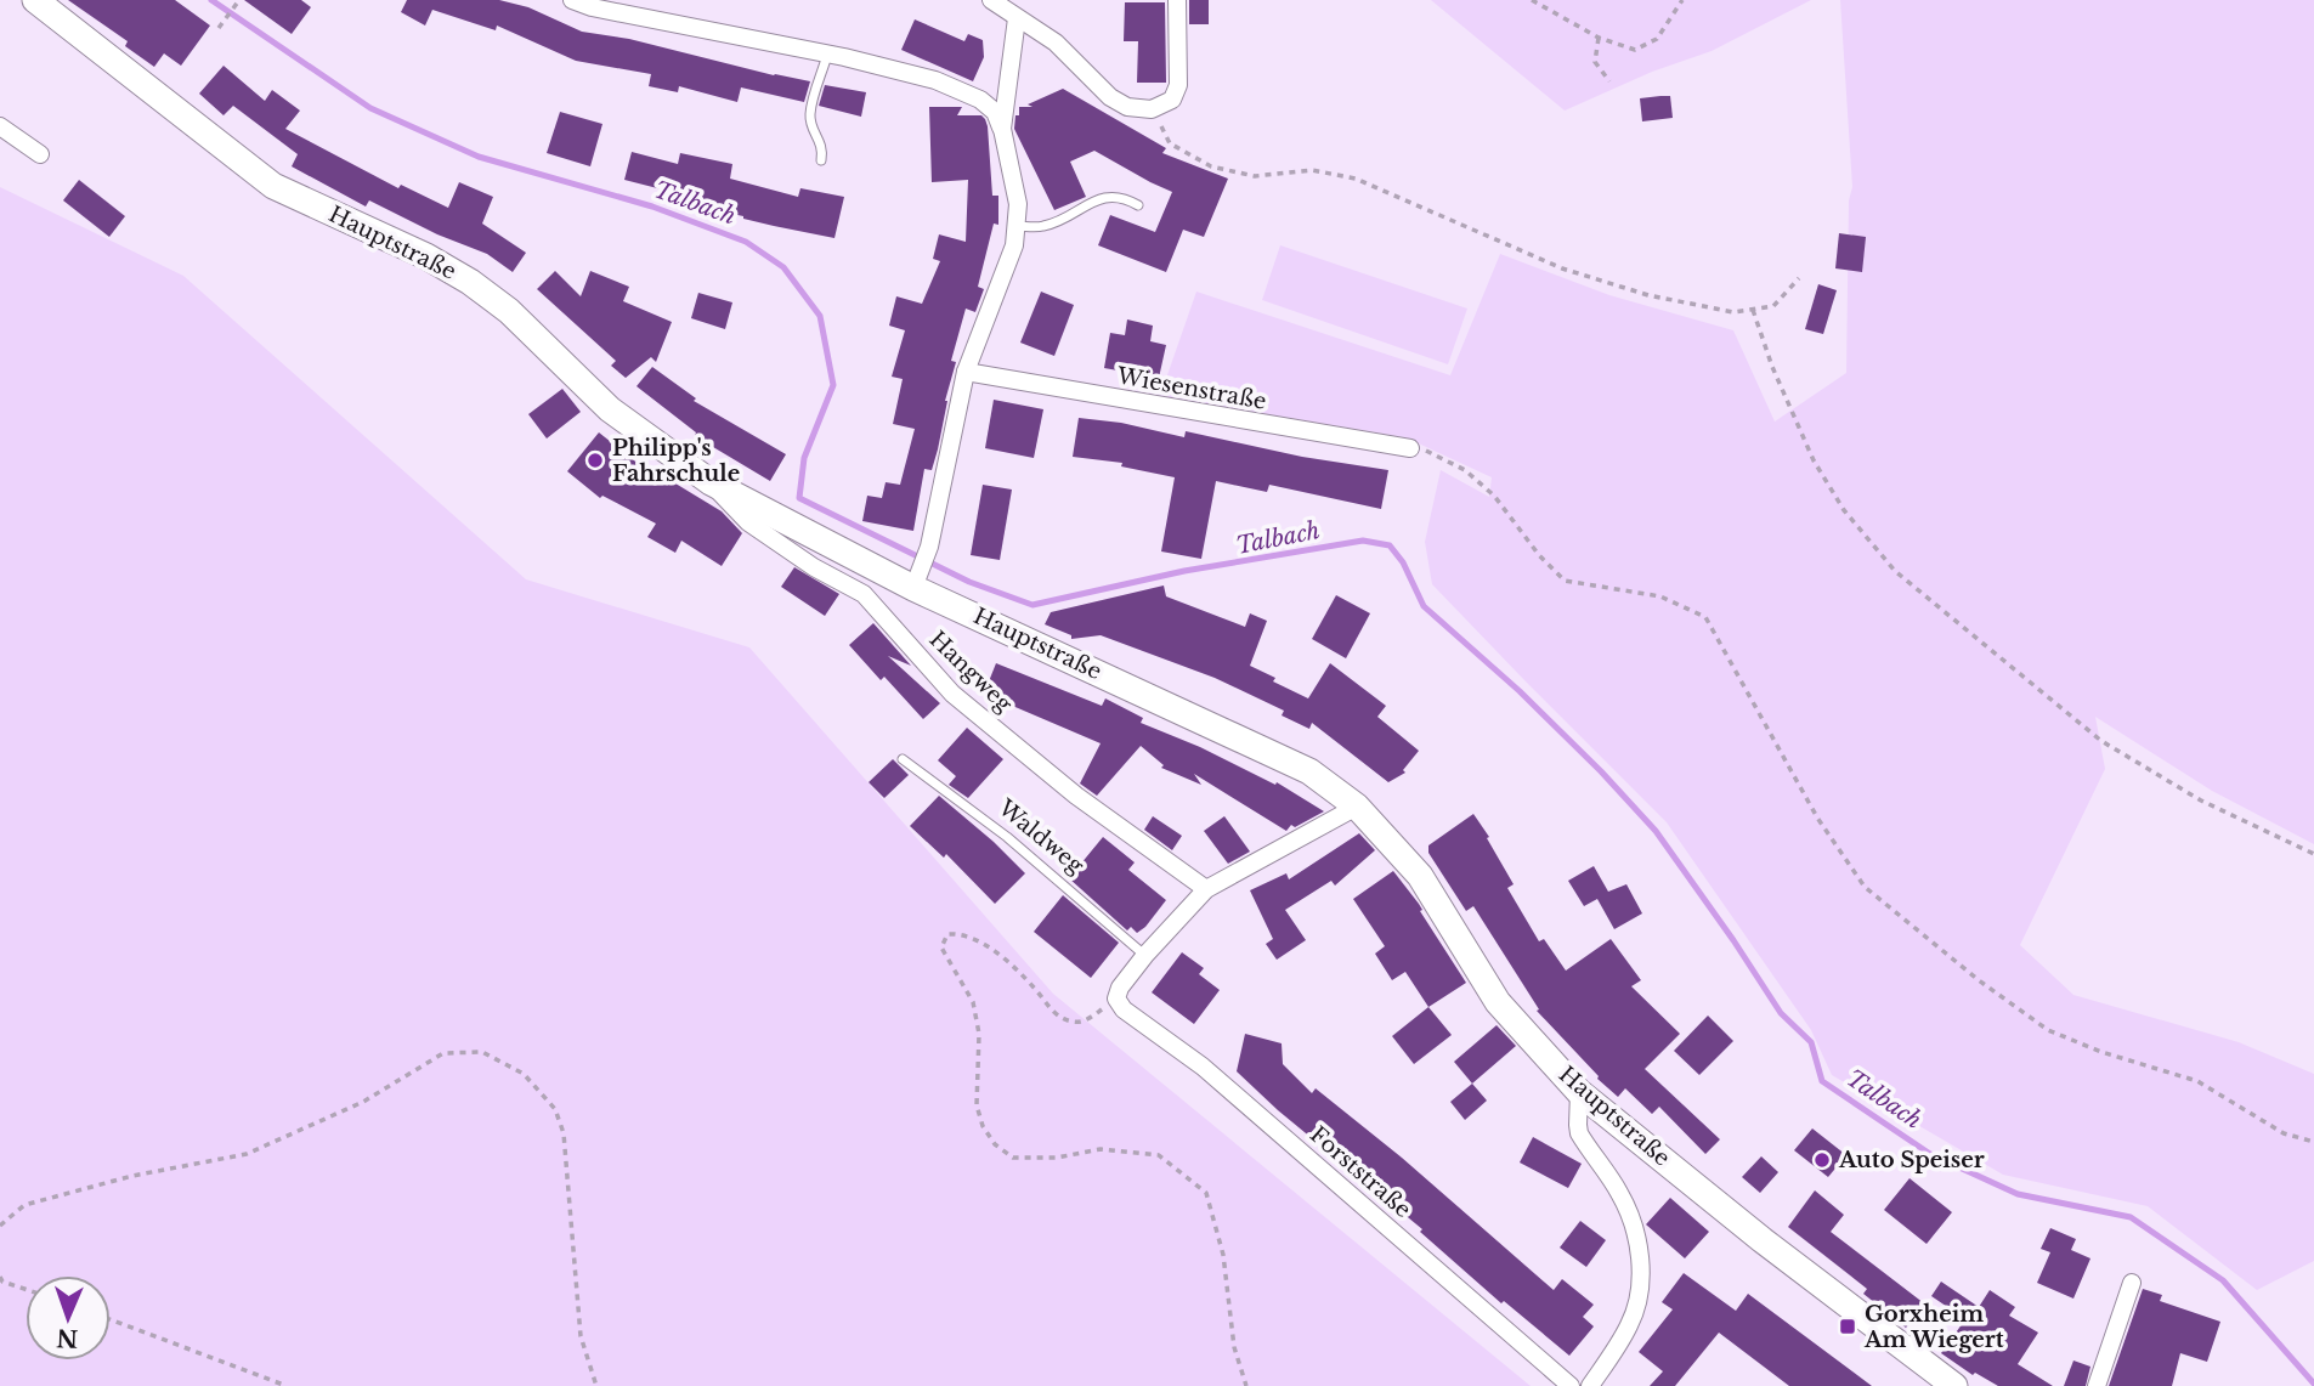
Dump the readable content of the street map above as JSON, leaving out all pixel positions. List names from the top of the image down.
{
  "streets": {
    "main road": ["Hauptstraße"],
    "street": ["Wiesenstraße", "Hangweg", "Forststraße"],
    "lane": ["Waldweg"]
  },
  "crossings": [
    ["Hauptstraße", "Hangweg"]
  ],
  "water": ["Talbach"],
  "places": {
    "other": ["Philipp's Fahrschule", "Auto Speiser"],
    "transit": ["Gorxheim Am Wiegert"]
  },
  "north": "bottom"
}
